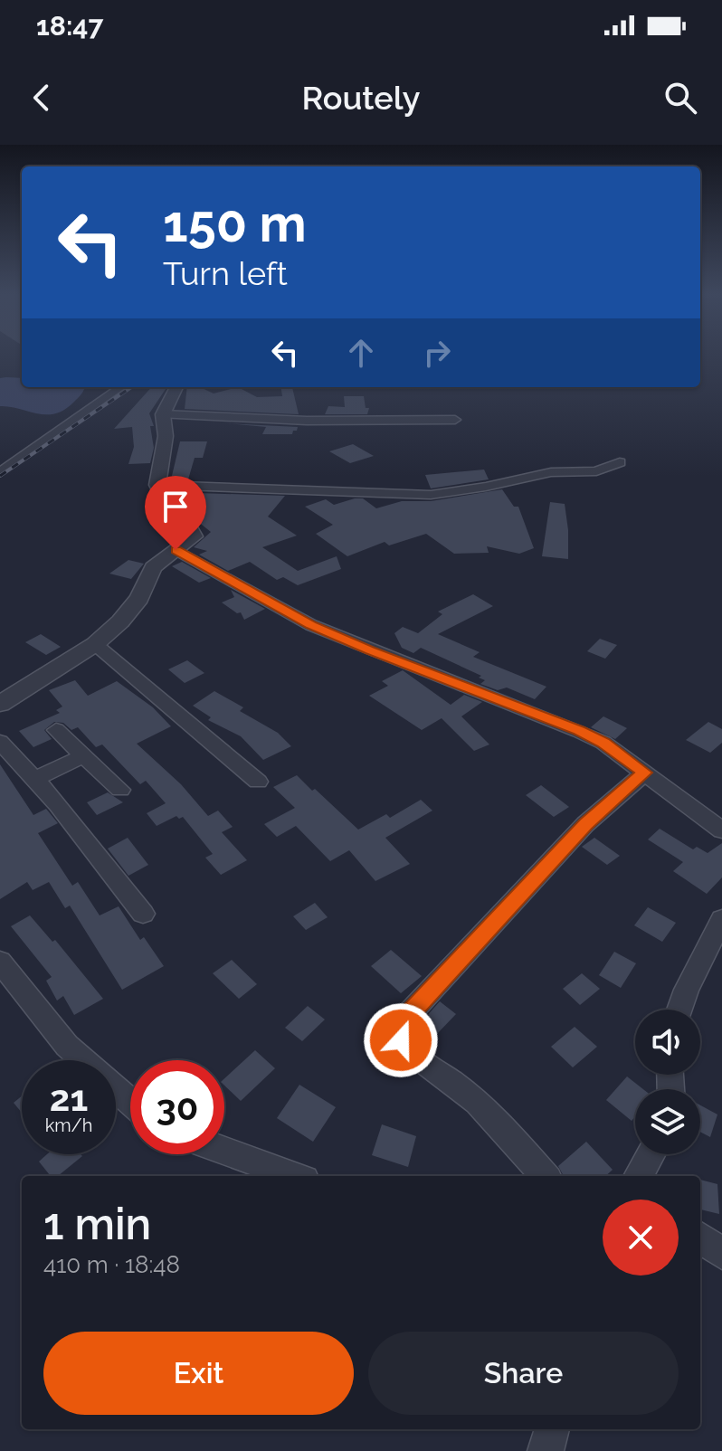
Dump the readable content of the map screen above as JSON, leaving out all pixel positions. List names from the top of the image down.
{
  "page": {
    "status": "18:47",
    "header": "Routely",
    "turn": ["150 m", "Turn left"],
    "speed": "21 km/h",
    "limit": "30",
    "heading": ["1 min", "410 m · 18:48"],
    "buttons": ["Exit", "Share"]
  }
}
